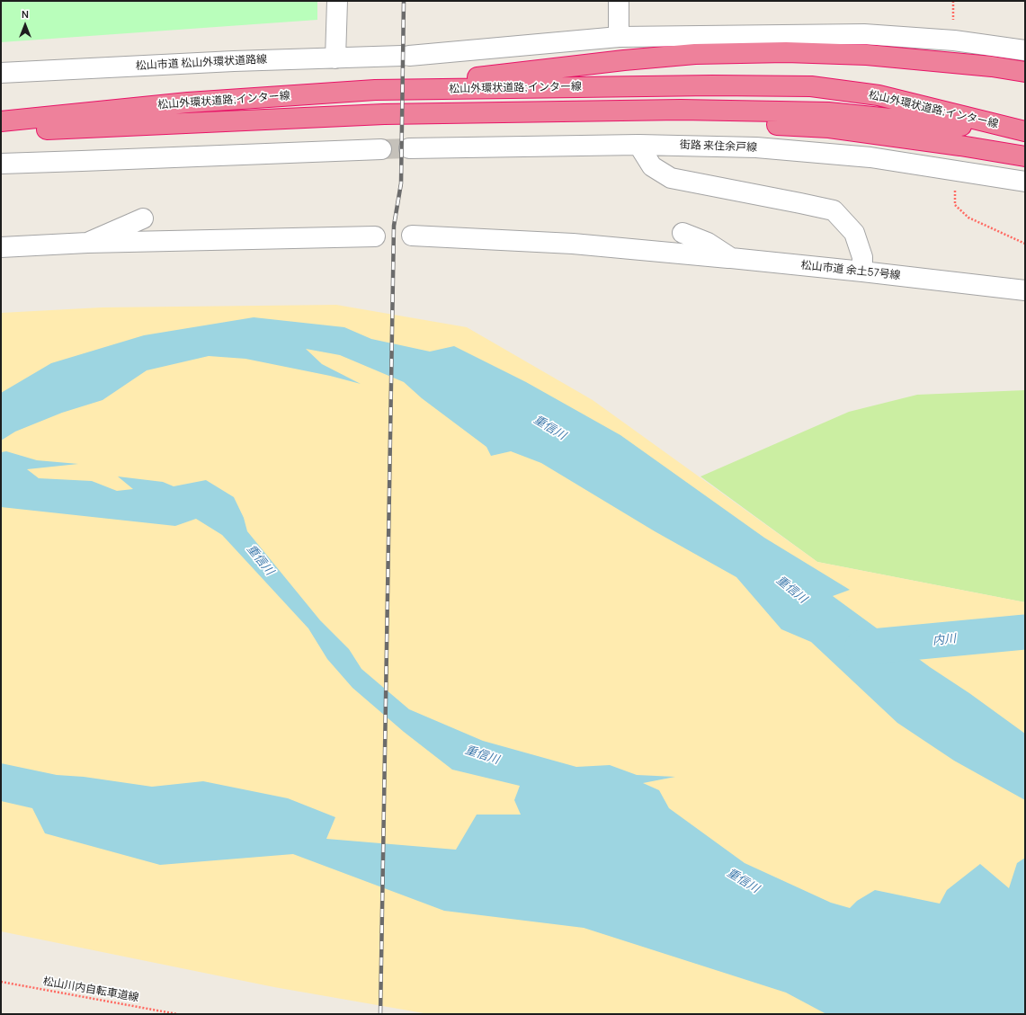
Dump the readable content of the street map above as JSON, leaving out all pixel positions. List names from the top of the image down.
{
  "streets": {
    "highway": ["松山外環状道路;インター線"],
    "street": ["松山市道 松山外環状道路線", "街路 来住余戸線", "松山市道 余土57号線"],
    "path": ["松山川内自転車道線"]
  },
  "water": ["重信川", "内川"],
  "north": "top"
}
